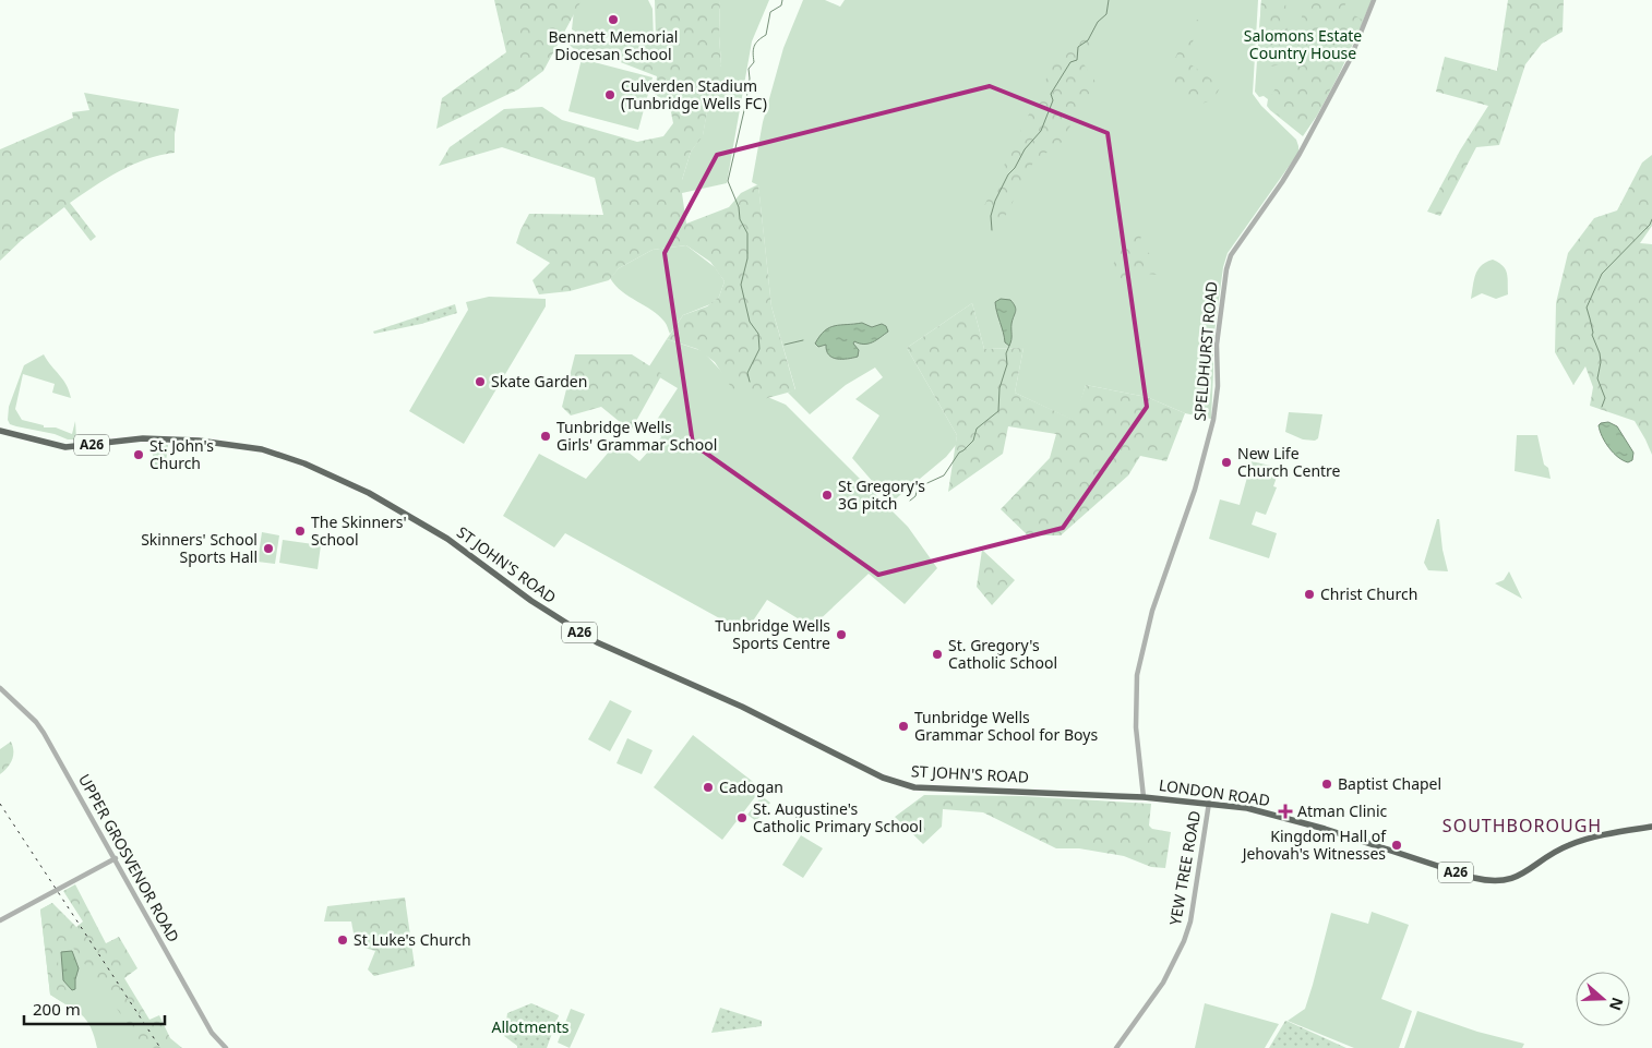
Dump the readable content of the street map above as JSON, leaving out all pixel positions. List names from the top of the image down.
{
  "streets": {
    "highway": ["A26", "ST JOHN'S ROAD", "LONDON ROAD"],
    "street": ["SPELDHURST ROAD", "UPPER GROSVENOR ROAD", "YEW TREE ROAD"]
  },
  "crossings": [
    ["SPELDHURST ROAD", "ST JOHN'S ROAD"],
    ["SPELDHURST ROAD", "LONDON ROAD"],
    ["ST JOHN'S ROAD", "LONDON ROAD"],
    ["LONDON ROAD", "YEW TREE ROAD"]
  ],
  "districts": ["SOUTHBOROUGH"],
  "parks": ["Salomons Estate Country House", "Allotments"],
  "places": {
    "other": [
      "Bennett Memorial Diocesan School",
      "Culverden Stadium (Tunbridge Wells FC)",
      "Skate Garden",
      "Tunbridge Wells Girls' Grammar School",
      "St. John's Church",
      "New Life Church Centre",
      "St Gregory's 3G pitch",
      "The Skinners' School",
      "Skinners' School Sports Hall",
      "Christ Church",
      "Tunbridge Wells Sports Centre",
      "St. Gregory's Catholic School",
      "Tunbridge Wells Grammar School for Boys",
      "Baptist Chapel",
      "Cadogan",
      "St. Augustine's Catholic Primary School",
      "Kingdom Hall of Jehovah's Witnesses",
      "St Luke's Church"
    ],
    "health": ["Atman Clinic"]
  },
  "scale_bar": "200 m",
  "north": "right"
}
